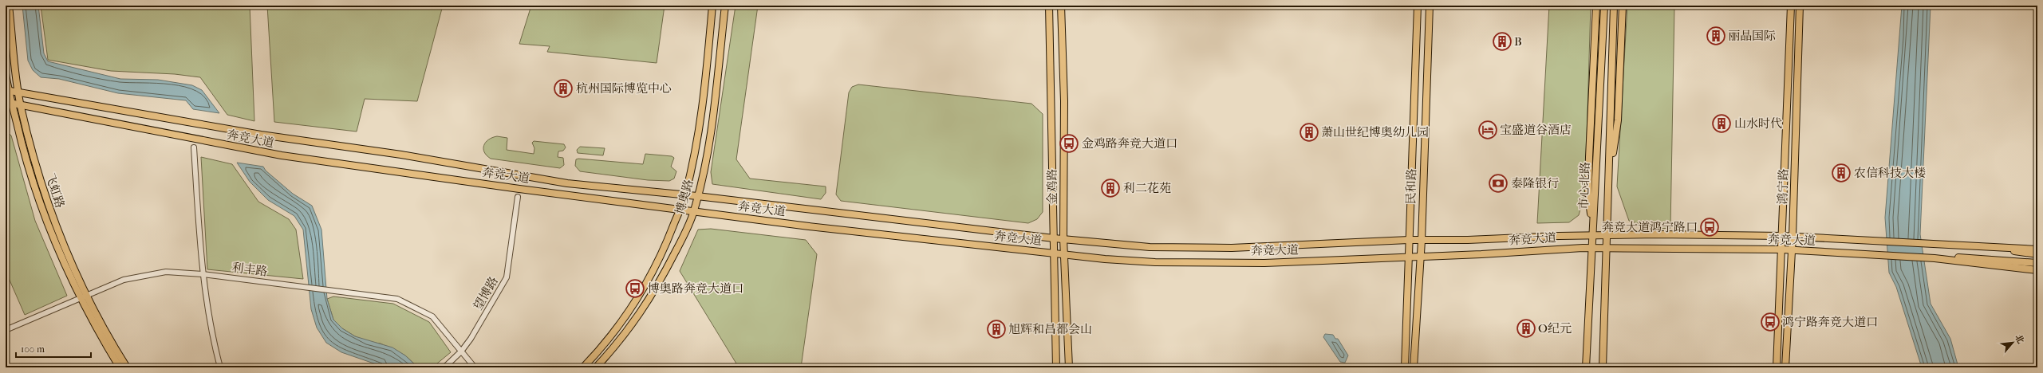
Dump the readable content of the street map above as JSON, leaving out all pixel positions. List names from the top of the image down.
{
  "streets": {
    "main road": [
      "奔竞大道",
      "市心北路",
      "金鸡路",
      "民和路",
      "鸿宁路",
      "飞虹路",
      "博奥路"
    ],
    "street": ["利丰路", "望博路"]
  },
  "crossings": [
    ["奔竞大道", "市心北路"],
    ["奔竞大道", "金鸡路"],
    ["奔竞大道", "民和路"],
    ["奔竞大道", "鸿宁路"],
    ["奔竞大道", "飞虹路"],
    ["奔竞大道", "博奥路"],
    ["飞虹路", "利丰路"],
    ["利丰路", "望博路"]
  ],
  "places": {
    "building": [
      "丽晶国际",
      "B",
      "杭州国际博览中心",
      "山水时代",
      "萧山世纪博奥幼儿园",
      "农信科技大楼",
      "利二花苑",
      "O纪元",
      "旭辉和昌都会山"
    ],
    "hotel": ["宝盛道谷酒店"],
    "bus stop": [
      "金鸡路奔竞大道口",
      "奔竞大道鸿宁路口",
      "博奥路奔竞大道口",
      "鸿宁路奔竞大道口"
    ],
    "bank": ["泰隆银行"]
  },
  "scale_bar": "100 m",
  "north": "top right"
}
